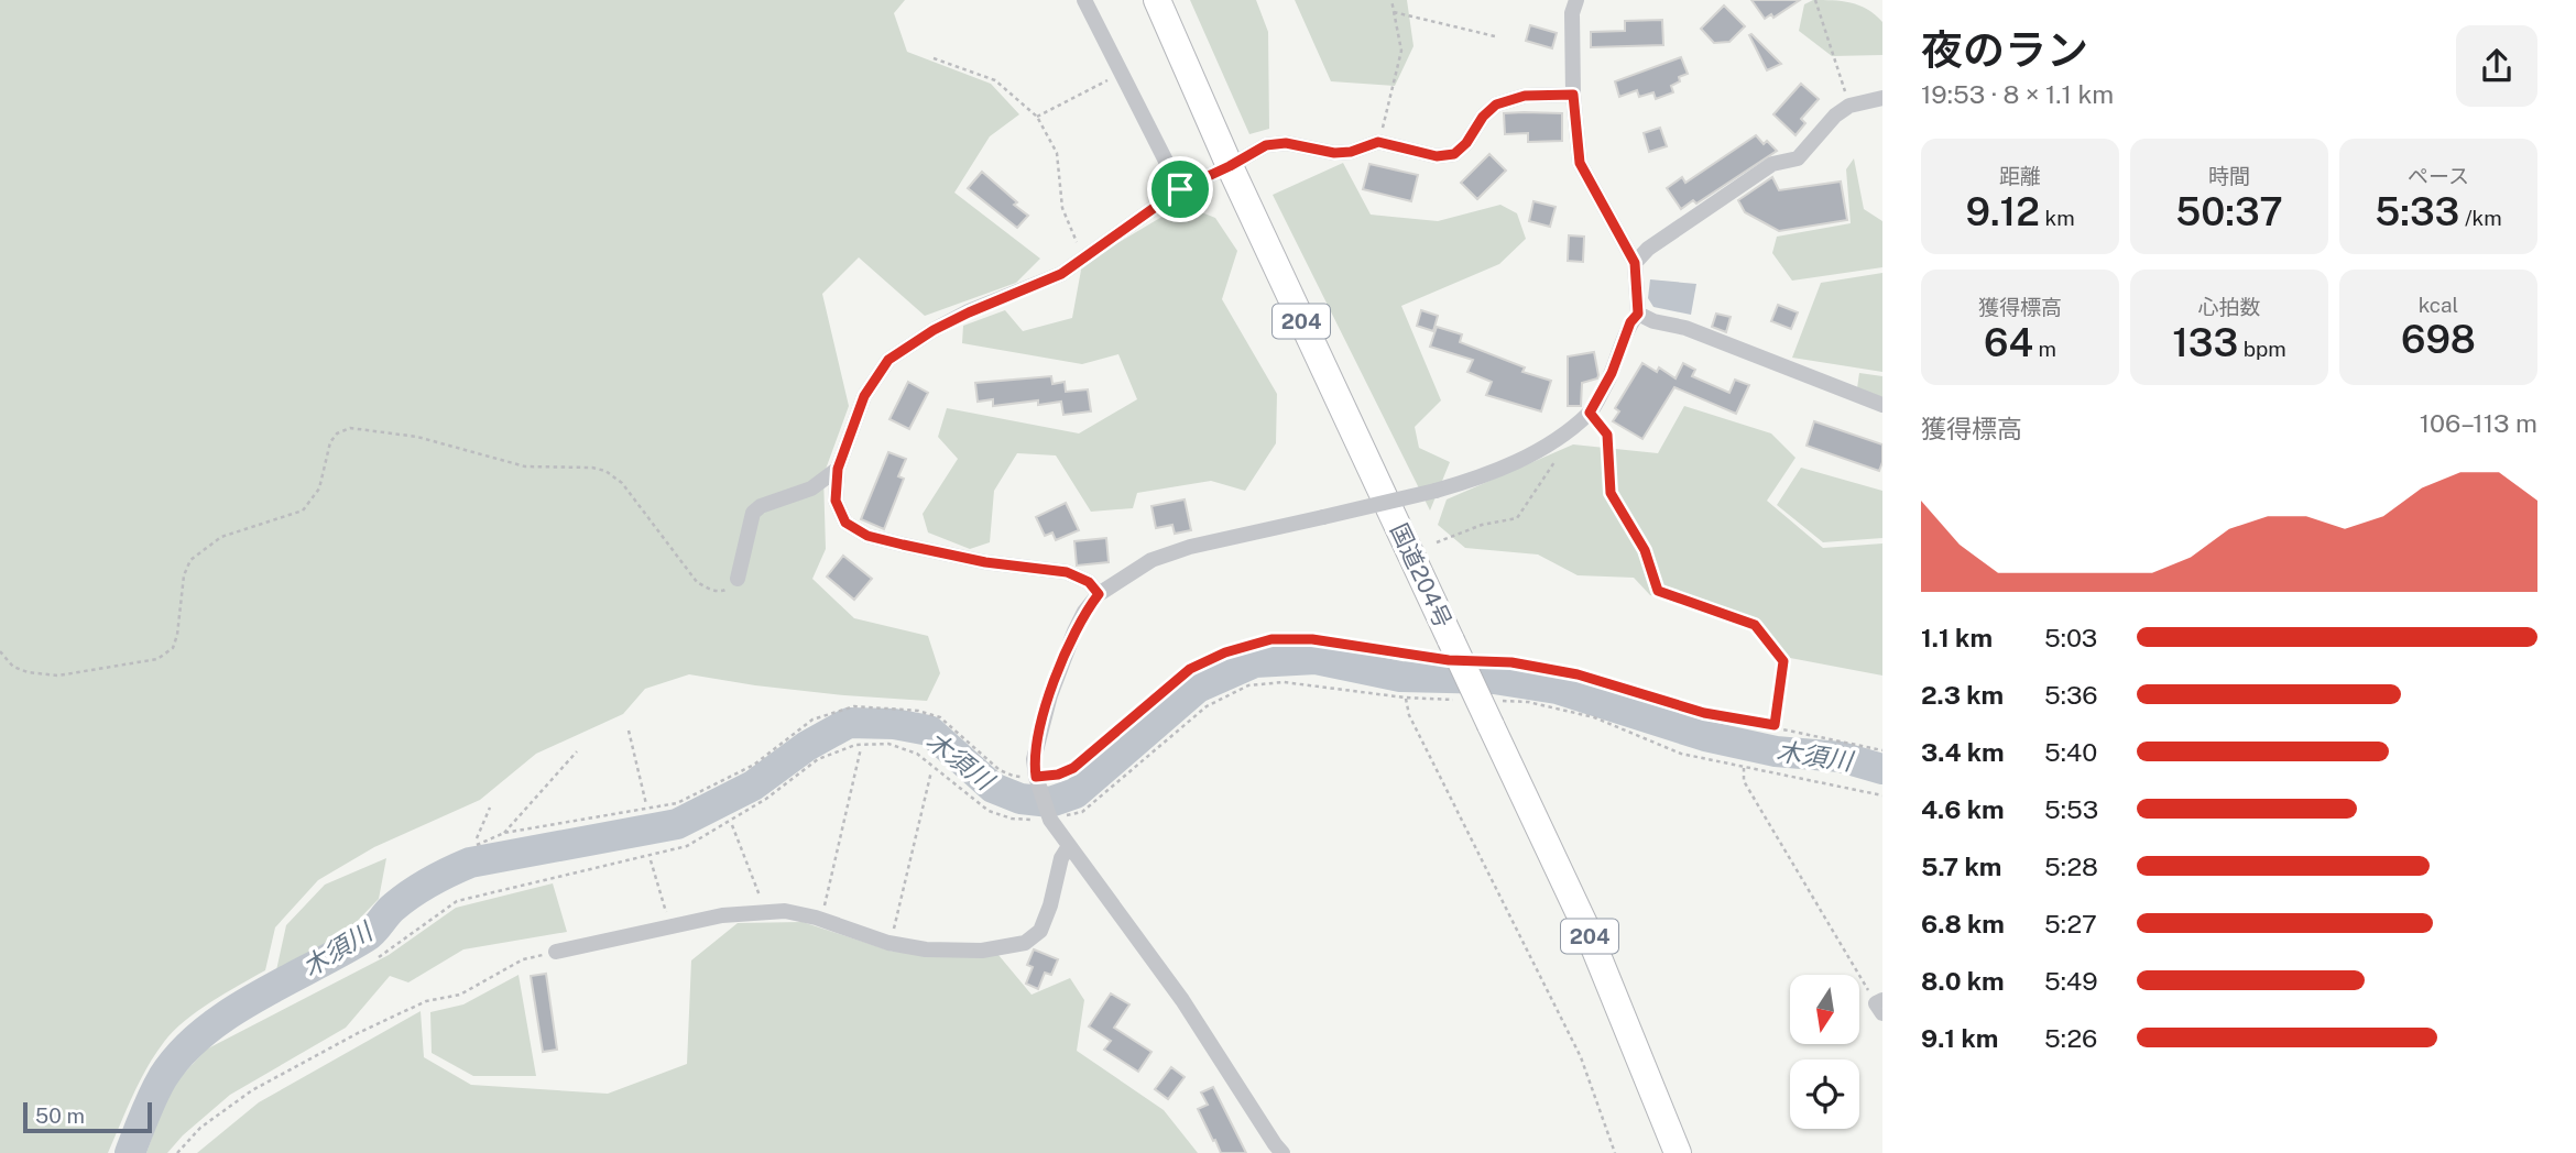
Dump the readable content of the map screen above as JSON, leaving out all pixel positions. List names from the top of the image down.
{
  "streets": {
    "highway": ["204", "国道204号"]
  },
  "water": ["木須川"],
  "scale_bar": "50 m",
  "north": "bottom",
  "page": {
    "heading": ["夜のラン", "19:53 · 8 × 1.1 km"],
    "stats": [
      ["距離", "9.12 km"],
      ["時間", "50:37"],
      ["ペース", "5:33 /km"],
      ["獲得標高", "64 m"],
      ["心拍数", "133 bpm"],
      ["kcal", "698"]
    ],
    "chart": ["獲得標高", "106–113 m"],
    "list": [
      {
        "name": "1.1 km",
        "note": "5:03"
      },
      {
        "name": "2.3 km",
        "note": "5:36"
      },
      {
        "name": "3.4 km",
        "note": "5:40"
      },
      {
        "name": "4.6 km",
        "note": "5:53"
      },
      {
        "name": "5.7 km",
        "note": "5:28"
      },
      {
        "name": "6.8 km",
        "note": "5:27"
      },
      {
        "name": "8.0 km",
        "note": "5:49"
      },
      {
        "name": "9.1 km",
        "note": "5:26"
      }
    ],
    "scale": "50 m"
  }
}
